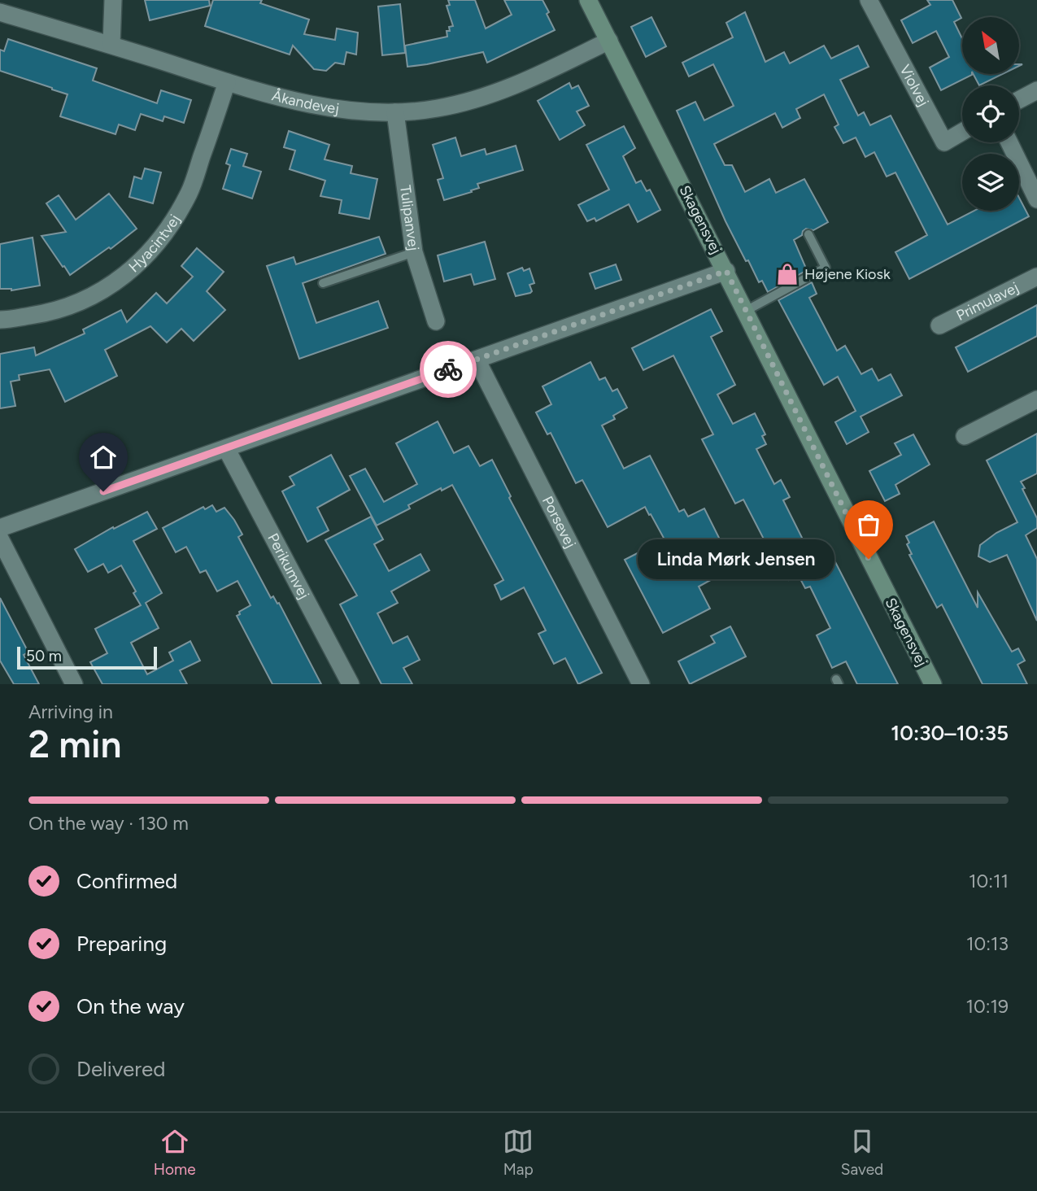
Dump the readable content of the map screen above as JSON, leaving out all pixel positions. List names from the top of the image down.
{
  "streets": {
    "street": [
      "Violvej",
      "Åkandevej",
      "Tulipanvej",
      "Skagensvej",
      "Hyacintvej",
      "Primulavej",
      "Porsevej",
      "Perikumvej"
    ]
  },
  "crossings": [
    ["Åkandevej", "Tulipanvej"],
    ["Åkandevej", "Skagensvej"],
    ["Åkandevej", "Hyacintvej"]
  ],
  "places": {
    "shop": ["Højene Kiosk"],
    "other": ["Linda Mørk Jensen"]
  },
  "scale_bar": "50 m",
  "north": "top left",
  "page": {
    "bubble": "Linda Mørk Jensen",
    "scale": "50 m",
    "heading": ["2 min", "Arriving in", "10:30–10:35"],
    "bar": "On the way · 130 m",
    "list": [
      ["Confirmed", "10:11"],
      ["Preparing", "10:13"],
      ["On the way", "10:19"],
      "Delivered"
    ],
    "tabs": ["Home", "Map", "Saved"]
  }
}
